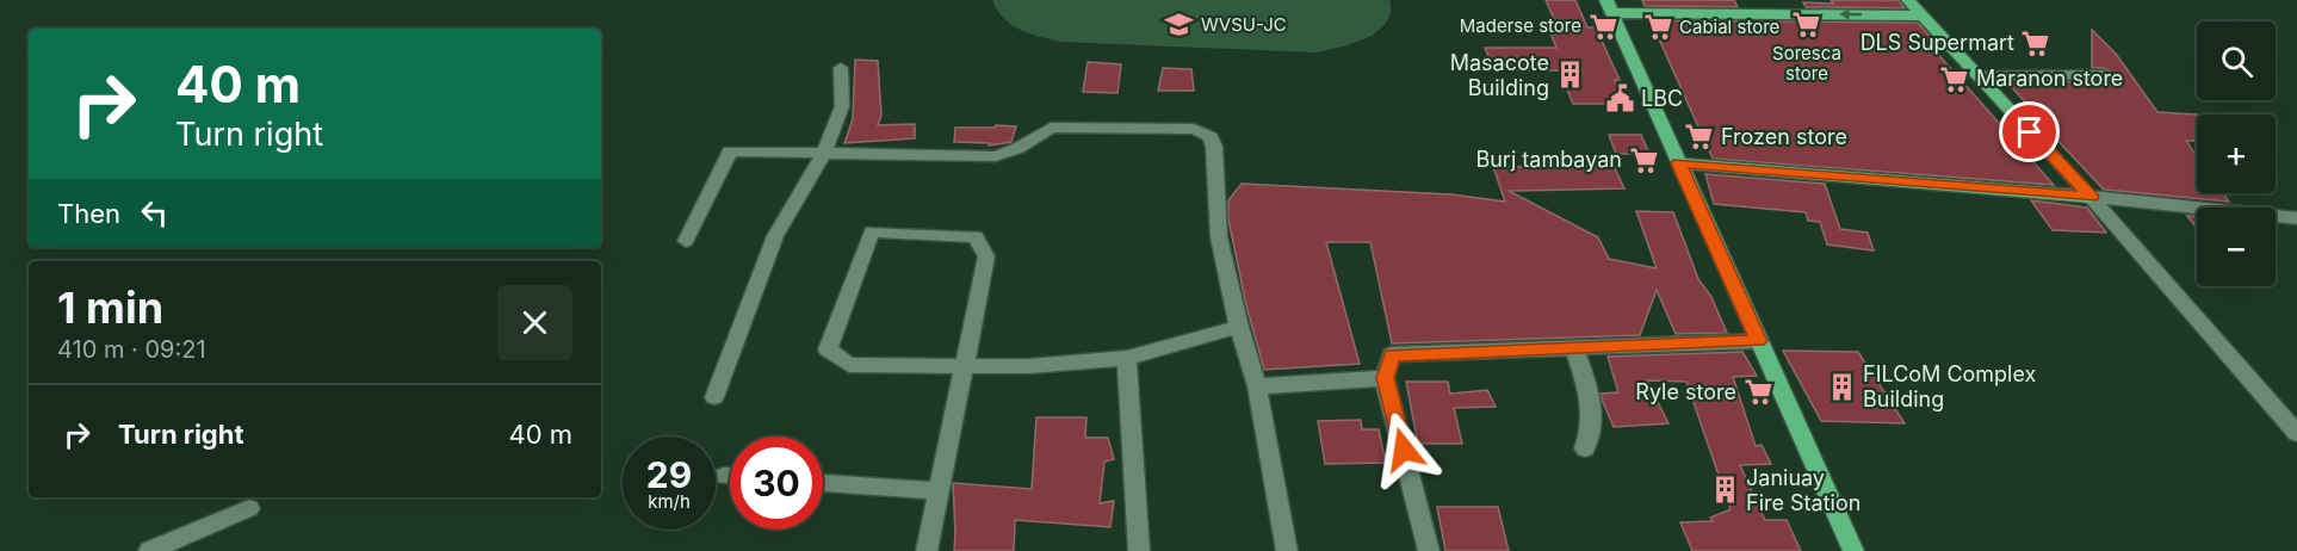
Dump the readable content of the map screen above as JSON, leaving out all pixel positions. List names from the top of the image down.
{
  "places": {
    "school or university": ["WVSU-JC"],
    "supermarket": [
      "Soresca store",
      "Maderse store",
      "Cabial store",
      "DLS Supermart",
      "Maranon store",
      "Frozen store",
      "Burj tambayan",
      "Ryle store"
    ],
    "building": ["Masacote Building", "FILCoM Complex Building", "Janiuay Fire Station"],
    "public building": ["LBC"]
  },
  "page": {
    "map_buttons": ["+", "−"],
    "turn": ["40 m", "Turn right"],
    "then": "Then",
    "heading": ["1 min", "410 m · 09:21"],
    "list": [
      {
        "name": "Turn right",
        "value": "40 m"
      }
    ],
    "speed": "29 km/h",
    "limit": "30"
  }
}
